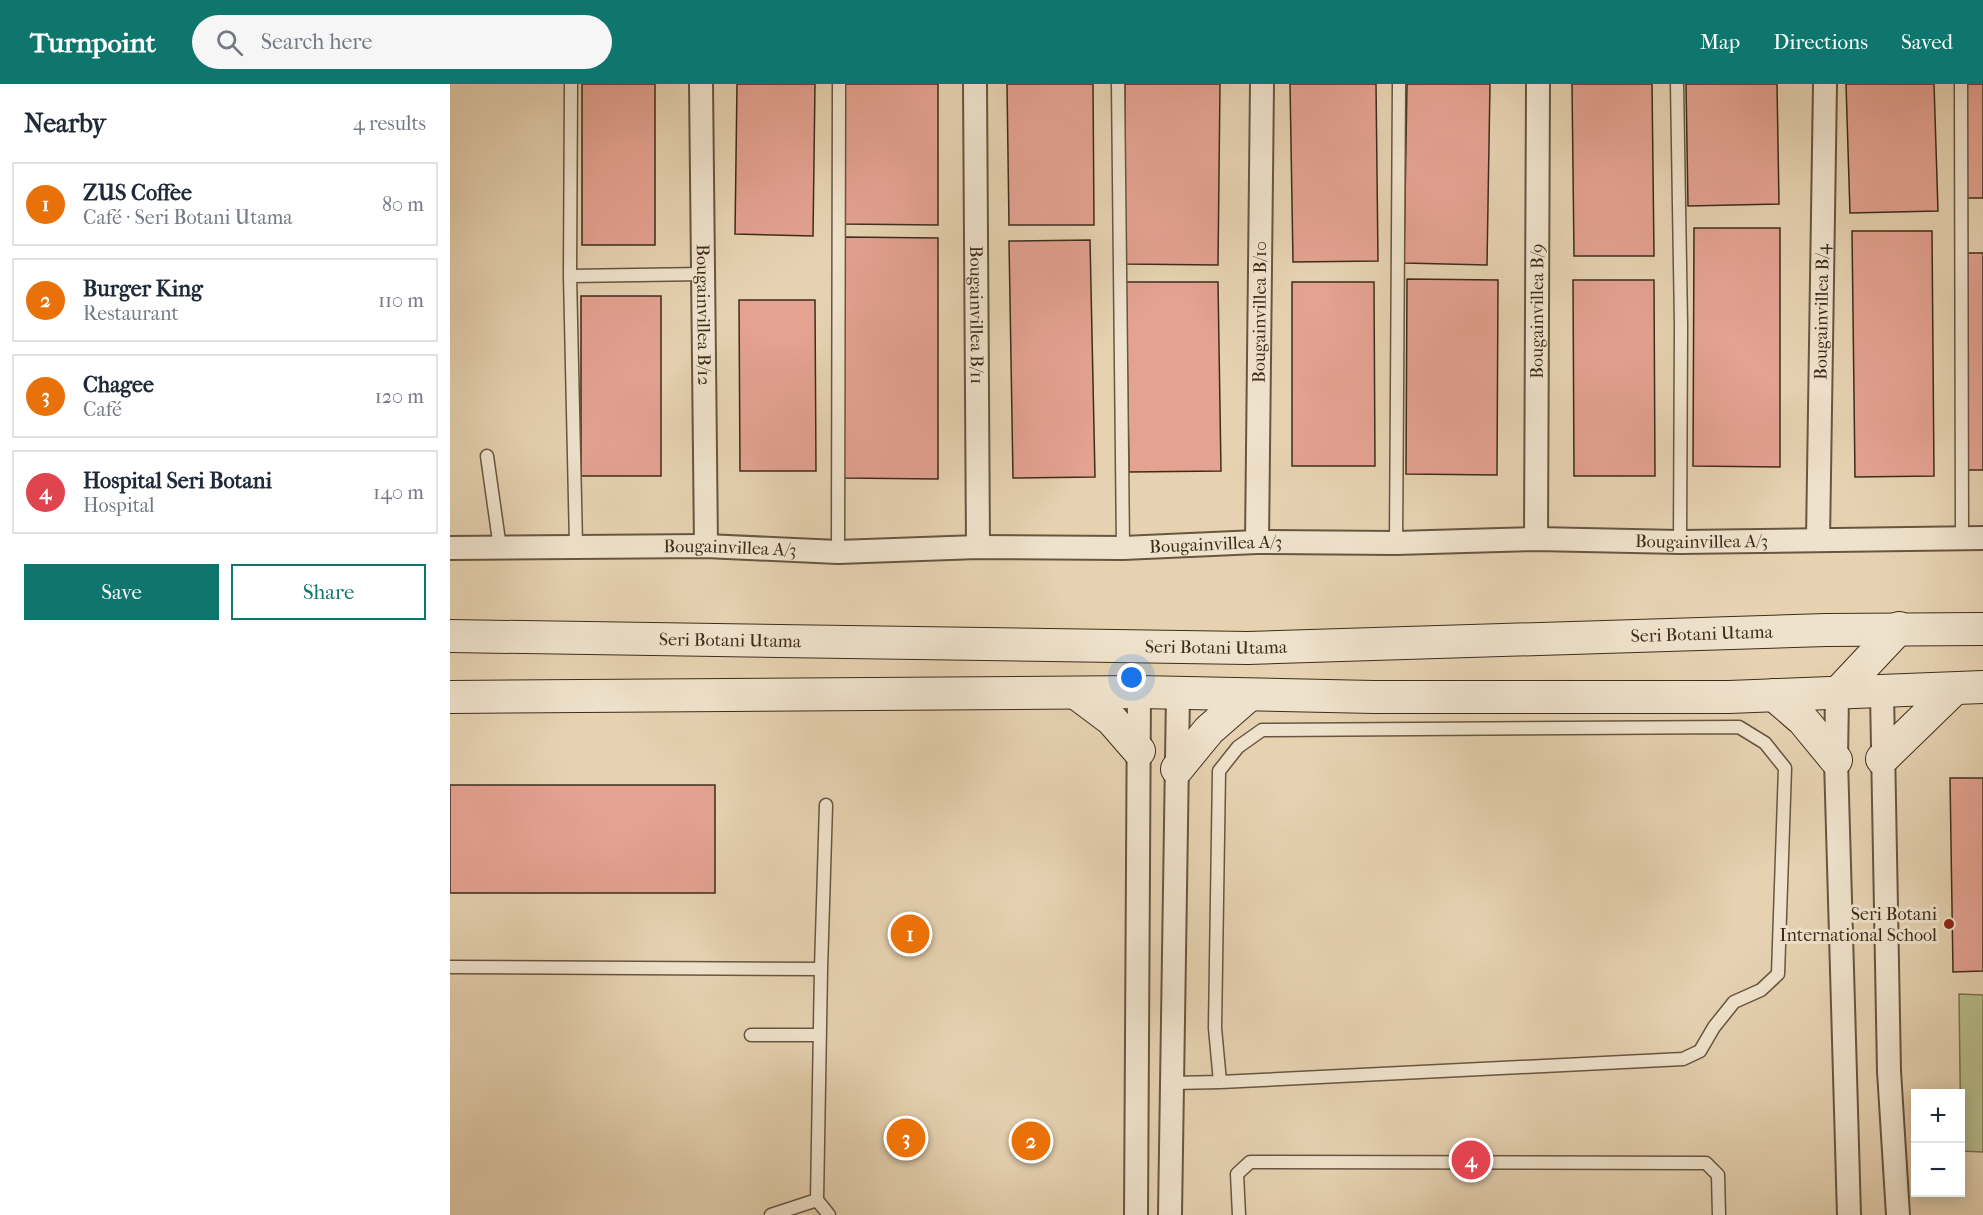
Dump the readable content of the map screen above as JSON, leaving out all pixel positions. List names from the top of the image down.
{
  "streets": {
    "main road": ["Seri Botani Utama"],
    "street": [
      "Bougainvillea B/9",
      "Bougainvillea B/4",
      "Bougainvillea B/10",
      "Bougainvillea B/12",
      "Bougainvillea B/11",
      "Bougainvillea A/3"
    ]
  },
  "crossings": [
    ["Bougainvillea B/9", "Bougainvillea A/3"],
    ["Bougainvillea B/4", "Bougainvillea A/3"],
    ["Bougainvillea B/10", "Bougainvillea A/3"],
    ["Bougainvillea B/12", "Bougainvillea A/3"],
    ["Bougainvillea B/11", "Bougainvillea A/3"]
  ],
  "places": ["Seri Botani International School"],
  "page": {
    "header": "Turnpoint",
    "search": "Search here",
    "nav": ["Map", "Directions", "Saved"],
    "heading": ["Nearby", "4 results"],
    "list": [
      {
        "mark": "1",
        "name": "ZUS Coffee",
        "note": "Café · Seri Botani Utama",
        "value": "80 m"
      },
      {
        "mark": "2",
        "name": "Burger King",
        "note": "Restaurant",
        "value": "110 m"
      },
      {
        "mark": "3",
        "name": "Chagee",
        "note": "Café",
        "value": "120 m"
      },
      {
        "mark": "4",
        "name": "Hospital Seri Botani",
        "note": "Hospital",
        "value": "140 m"
      }
    ],
    "buttons": ["Save", "Share"],
    "pins": [
      "1",
      "3",
      "2",
      "4"
    ],
    "map_buttons": ["+", "−"]
  }
}
